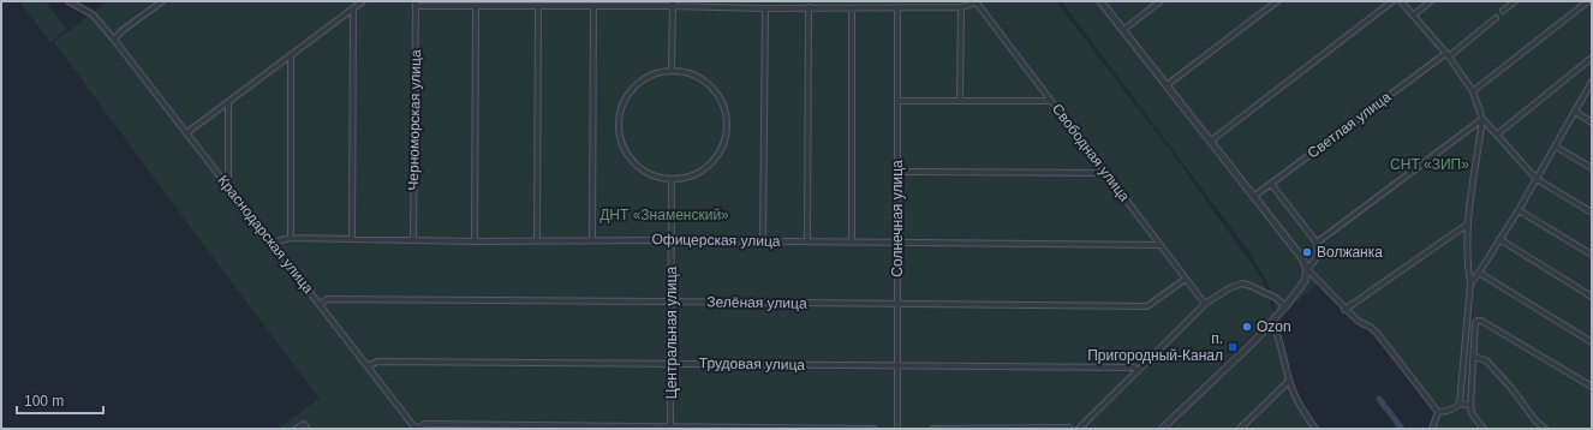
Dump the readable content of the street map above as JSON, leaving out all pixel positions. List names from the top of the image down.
{
  "streets": {
    "street": [
      "Черноморская улица",
      "Светлая улица",
      "Свободная улица",
      "Солнечная улица",
      "Краснодарская улица",
      "Офицерская улица",
      "Зелёная улица",
      "Центральная улица",
      "Трудовая улица"
    ]
  },
  "crossings": [
    ["Черноморская улица", "Офицерская улица"],
    ["Свободная улица", "Офицерская улица"],
    ["Свободная улица", "Зелёная улица"],
    ["Солнечная улица", "Офицерская улица"],
    ["Солнечная улица", "Зелёная улица"],
    ["Солнечная улица", "Трудовая улица"],
    ["Краснодарская улица", "Офицерская улица"],
    ["Краснодарская улица", "Зелёная улица"],
    ["Краснодарская улица", "Трудовая улица"],
    ["Офицерская улица", "Центральная улица"],
    ["Зелёная улица", "Центральная улица"],
    ["Центральная улица", "Трудовая улица"]
  ],
  "parks": ["СНТ «ЗИП»", "ДНТ «Знаменский»"],
  "places": {
    "other": ["Волжанка", "Ozon"],
    "transit": ["п. Пригородный-Канал"]
  },
  "scale_bar": "100 m"
}
